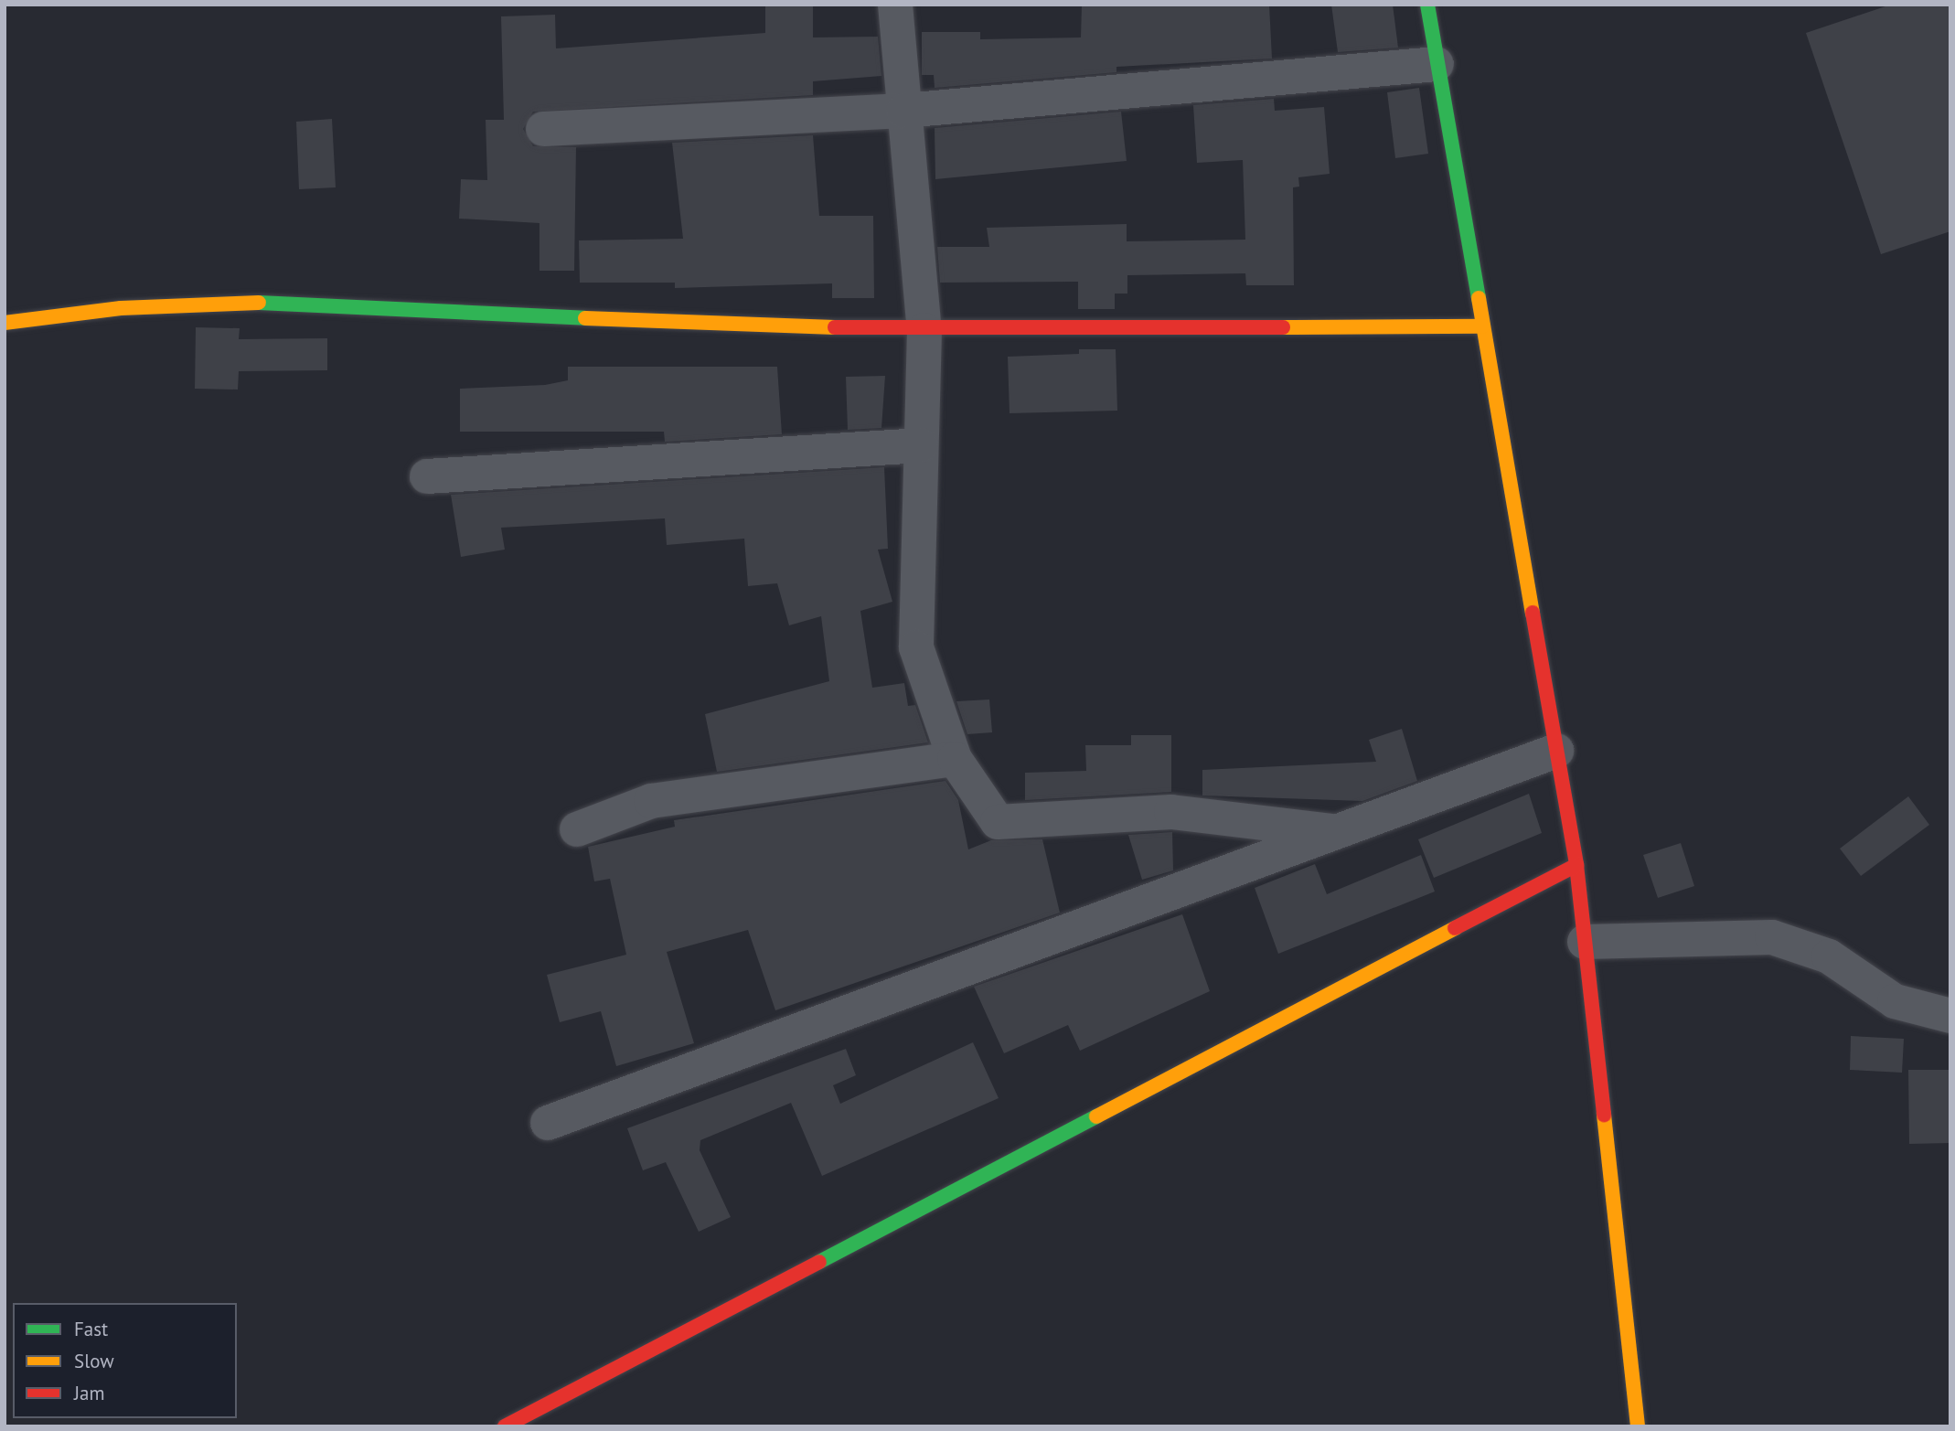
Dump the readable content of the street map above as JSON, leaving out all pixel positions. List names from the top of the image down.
{
  "legend": ["Fast", "Slow", "Jam"]
}
